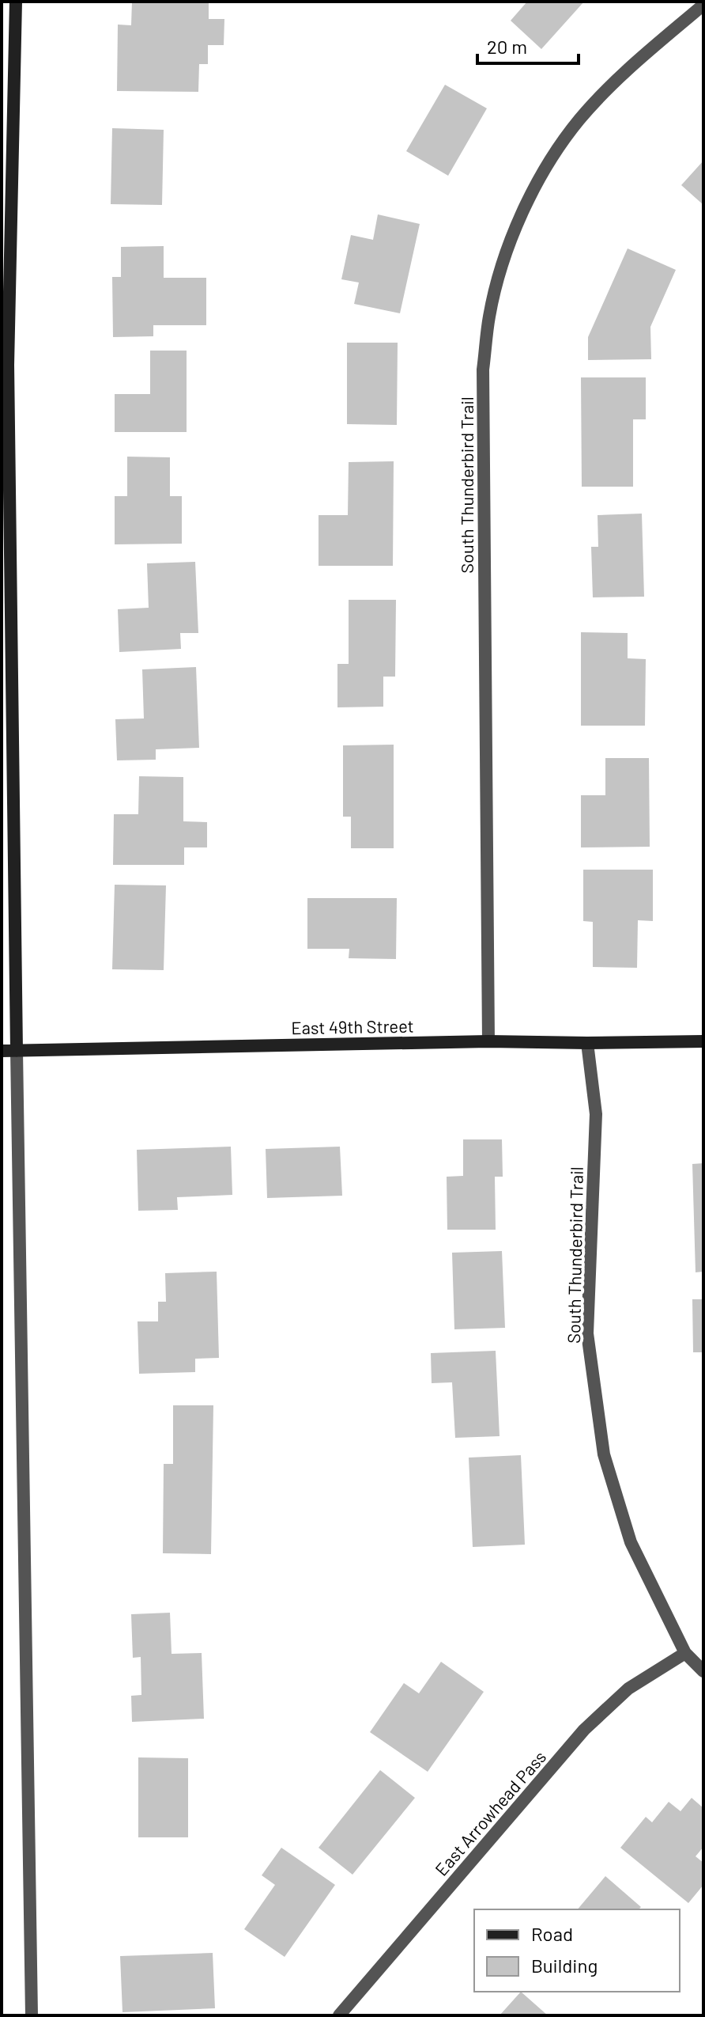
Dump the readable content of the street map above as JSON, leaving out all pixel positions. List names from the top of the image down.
{
  "streets": {
    "street": ["South Thunderbird Trail", "East 49th Street", "East Arrowhead Pass"]
  },
  "crossings": [
    ["South Thunderbird Trail", "East 49th Street"],
    ["South Thunderbird Trail", "East Arrowhead Pass"]
  ],
  "legend": ["Road", "Building"],
  "scale_bar": "20 m"
}
